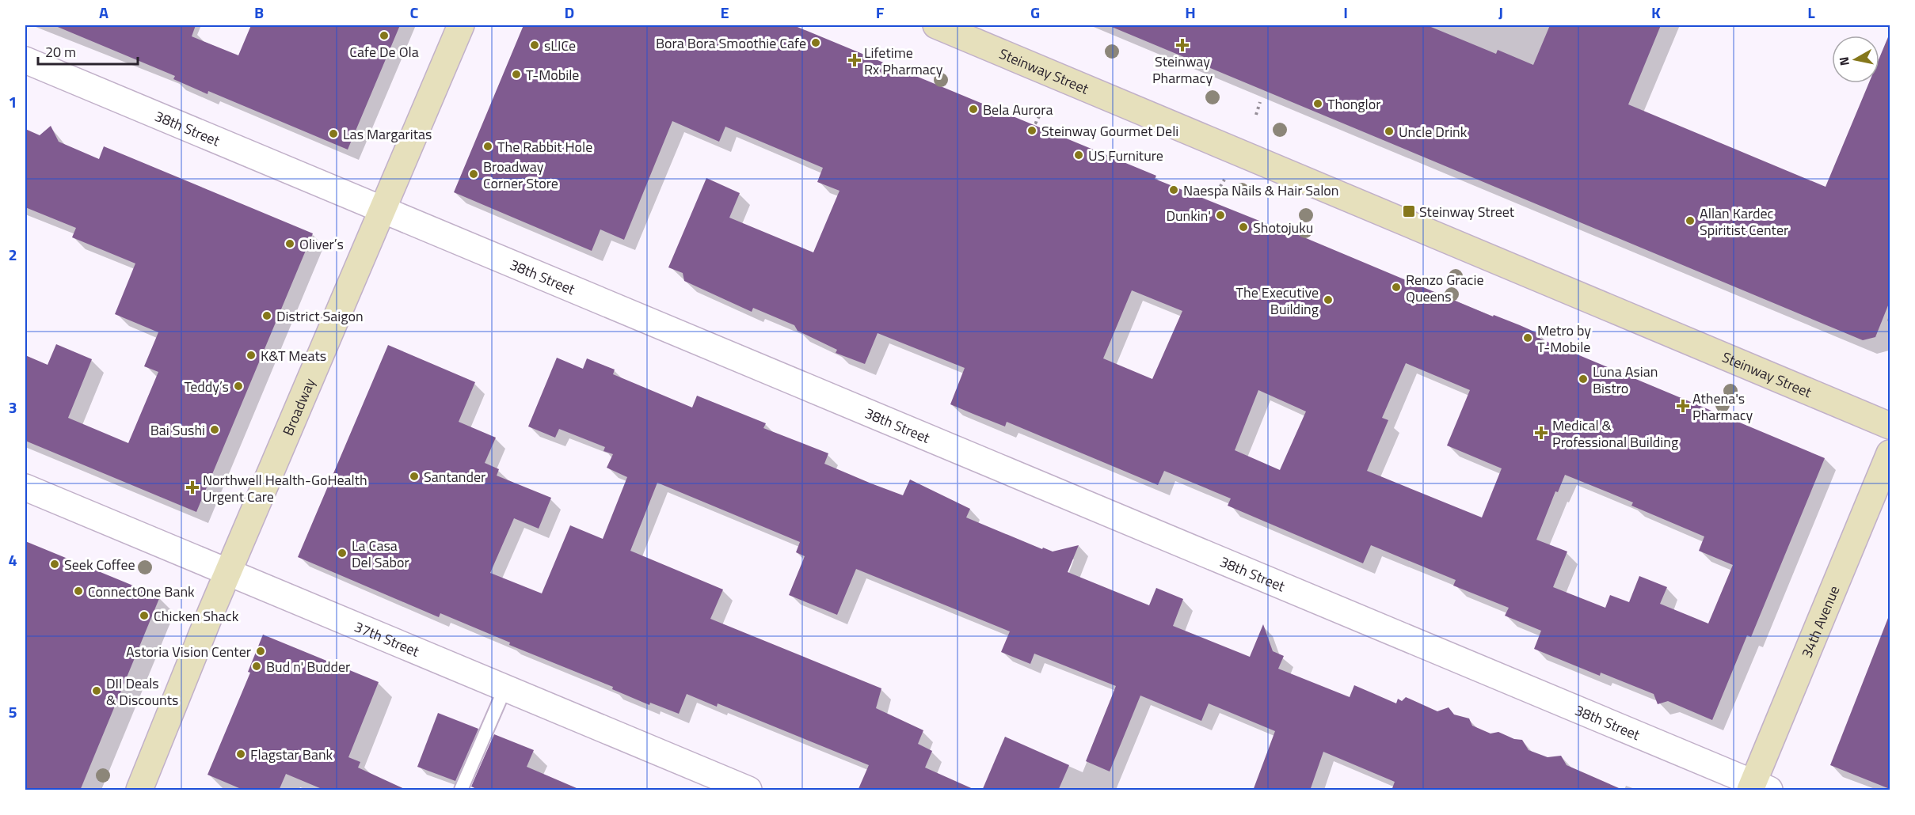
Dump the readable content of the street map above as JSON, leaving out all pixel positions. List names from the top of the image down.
{
  "streets": {
    "street": [
      "Steinway Street",
      "38th Street",
      "Broadway",
      "34th Avenue",
      "37th Street"
    ]
  },
  "crossings": [
    ["38th Street", "Broadway"],
    ["38th Street", "34th Avenue"],
    ["Broadway", "37th Street"]
  ],
  "places": {
    "other": [
      "Cafe De Ola",
      "Bora Bora Smoothie Cafe",
      "sLICe",
      "T-Mobile",
      "Thonglor",
      "Bela Aurora",
      "Steinway Gourmet Deli",
      "Uncle Drink",
      "Las Margaritas",
      "The Rabbit Hole",
      "US Furniture",
      "Broadway Corner Store",
      "Naespa Nails & Hair Salon",
      "Dunkin'",
      "Allan Kardec Spiritist Center",
      "Shotojuku",
      "Oliver’s",
      "Renzo Gracie Queens",
      "The Executive Building",
      "District Saigon",
      "Metro by T-Mobile",
      "K&T Meats",
      "Luna Asian Bistro",
      "Teddy’s",
      "Bai Sushi",
      "Santander",
      "La Casa Del Sabor",
      "Seek Coffee",
      "ConnectOne Bank",
      "Chicken Shack",
      "Astoria Vision Center",
      "Bud n' Budder",
      "DII Deals & Discounts",
      "Flagstar Bank"
    ],
    "health": [
      "Steinway Pharmacy",
      "Lifetime Rx Pharmacy",
      "Athena's Pharmacy",
      "Medical & Professional Building",
      "Northwell Health-GoHealth Urgent Care"
    ],
    "transit": ["Steinway Street"]
  },
  "scale_bar": "20 m",
  "north": "left",
  "grid": {
    "columns": [
      "A",
      "B",
      "C",
      "D",
      "E",
      "F",
      "G",
      "H",
      "I",
      "J",
      "K",
      "L"
    ],
    "rows": [
      "1",
      "2",
      "3",
      "4",
      "5"
    ]
  }
}
